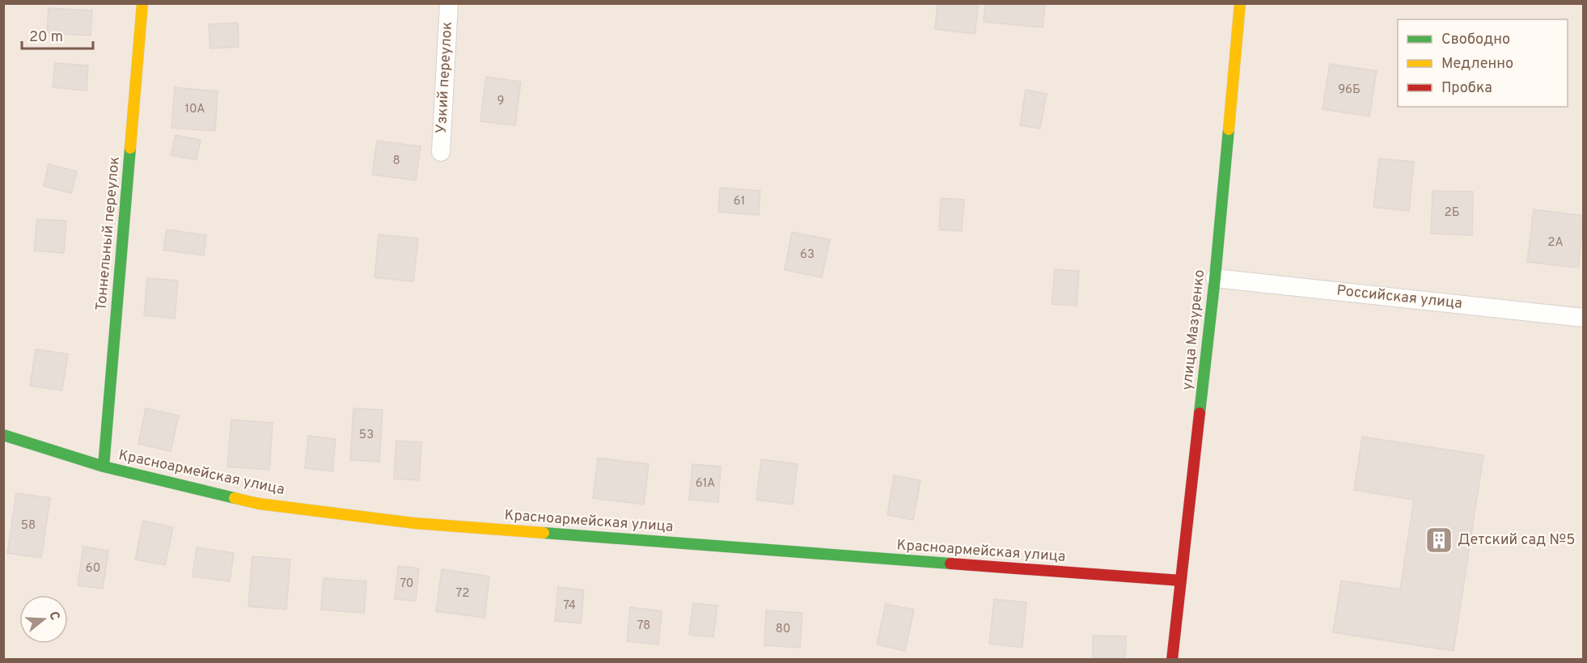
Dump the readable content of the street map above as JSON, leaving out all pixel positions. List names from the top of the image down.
{
  "streets": {
    "street": [
      "Узкий переулок",
      "Тоннельный переулок",
      "Российская улица",
      "улица Мазуренко",
      "Красноармейская улица"
    ]
  },
  "crossings": [
    ["Тоннельный переулок", "Красноармейская улица"],
    ["Российская улица", "улица Мазуренко"],
    ["улица Мазуренко", "Красноармейская улица"]
  ],
  "places": {
    "building": ["Детский сад №5"]
  },
  "house_numbers": [
    "96Б",
    "9",
    "10А",
    "8",
    "61",
    "2Б",
    "2А",
    "63",
    "53",
    "61А",
    "58",
    "60",
    "70",
    "72",
    "74",
    "78",
    "80"
  ],
  "legend": ["Свободно", "Медленно", "Пробка"],
  "scale_bar": "20 m",
  "north": "right"
}
